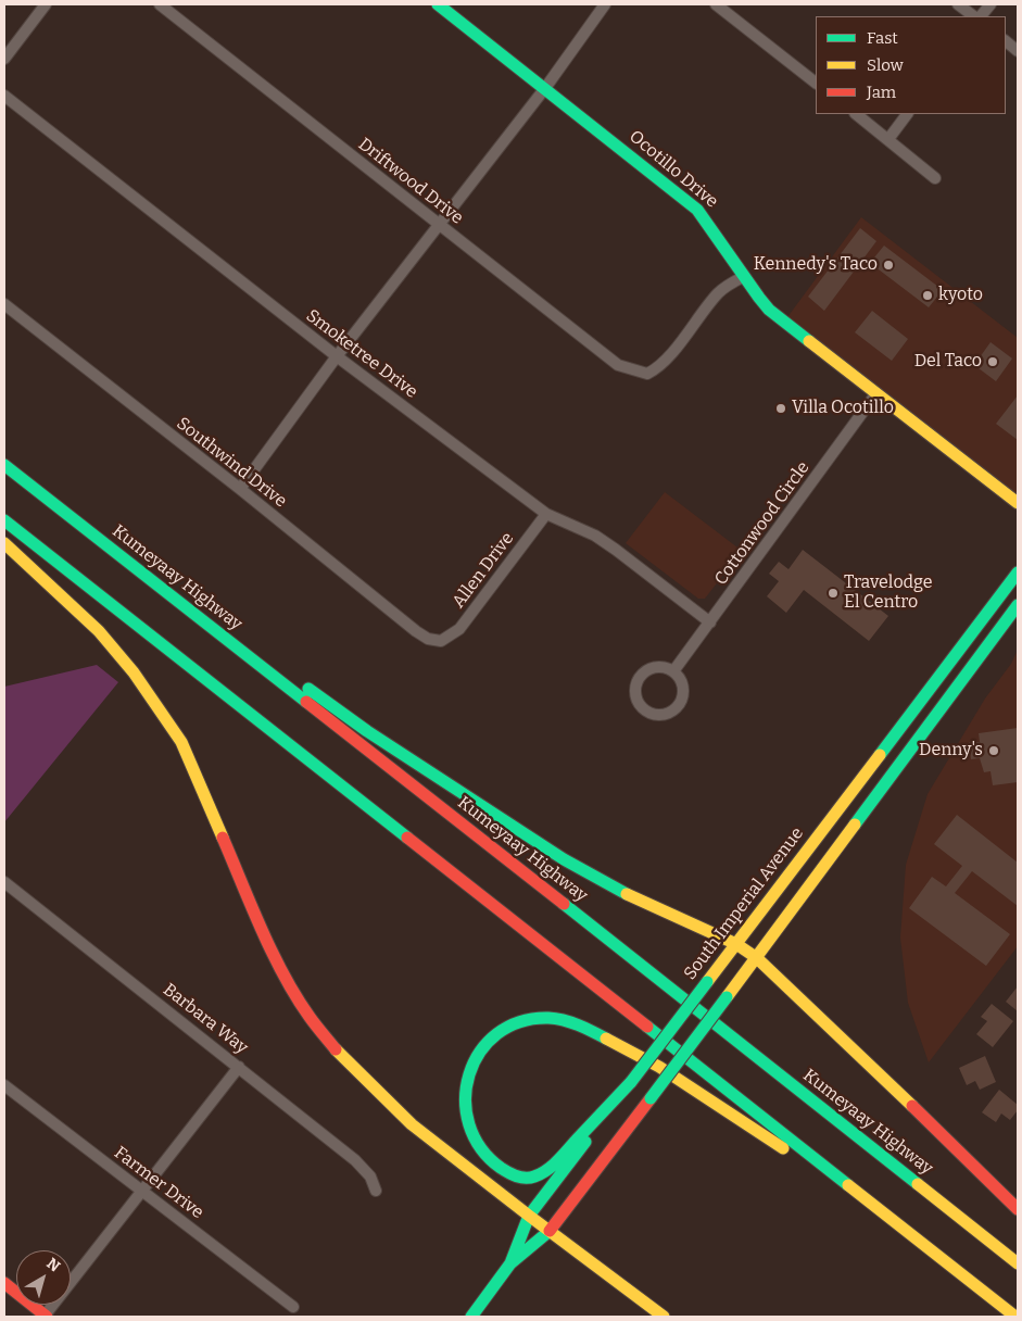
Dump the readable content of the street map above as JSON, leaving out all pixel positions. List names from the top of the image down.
{
  "streets": {
    "main road": ["Ocotillo Drive", "Kumeyaay Highway", "South Imperial Avenue"],
    "street": [
      "Driftwood Drive",
      "Smoketree Drive",
      "Southwind Drive",
      "Cottonwood Circle",
      "Allen Drive",
      "Barbara Way",
      "Farmer Drive"
    ]
  },
  "crossings": [
    ["Ocotillo Drive", "Driftwood Drive"],
    ["Ocotillo Drive", "Cottonwood Circle"],
    ["Smoketree Drive", "Cottonwood Circle"],
    ["Smoketree Drive", "Allen Drive"],
    ["Southwind Drive", "Allen Drive"]
  ],
  "places": [
    "Kennedy's Taco",
    "kyoto",
    "Del Taco",
    "Villa Ocotillo",
    "Travelodge El Centro",
    "Denny's"
  ],
  "legend": ["Fast", "Slow", "Jam"],
  "north": "top right"
}
